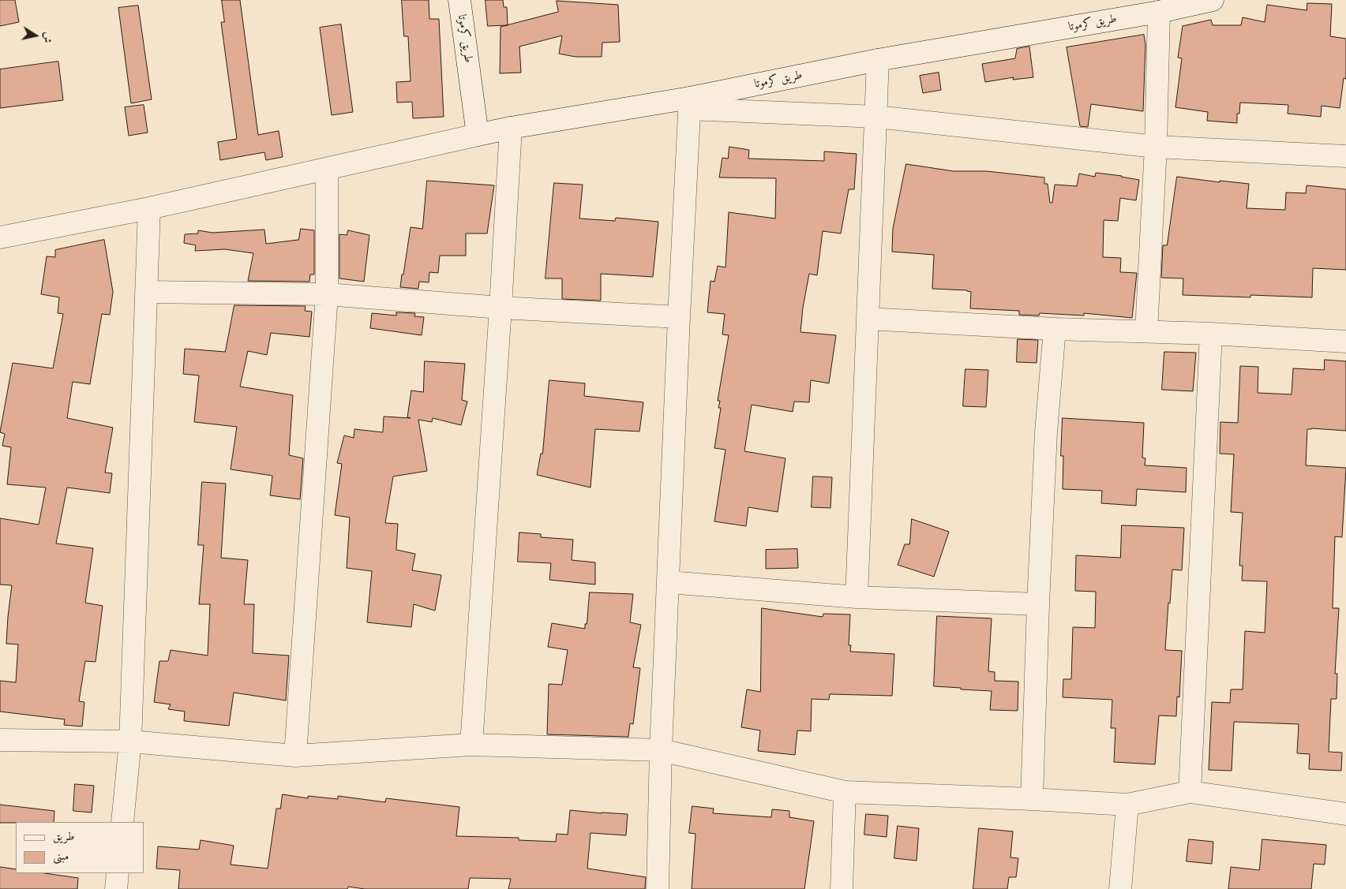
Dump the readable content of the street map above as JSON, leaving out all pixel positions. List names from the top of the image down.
{
  "streets": {
    "street": ["طريق كرموتا"]
  },
  "legend": ["طريق", "مبنى"],
  "north": "right"
}
